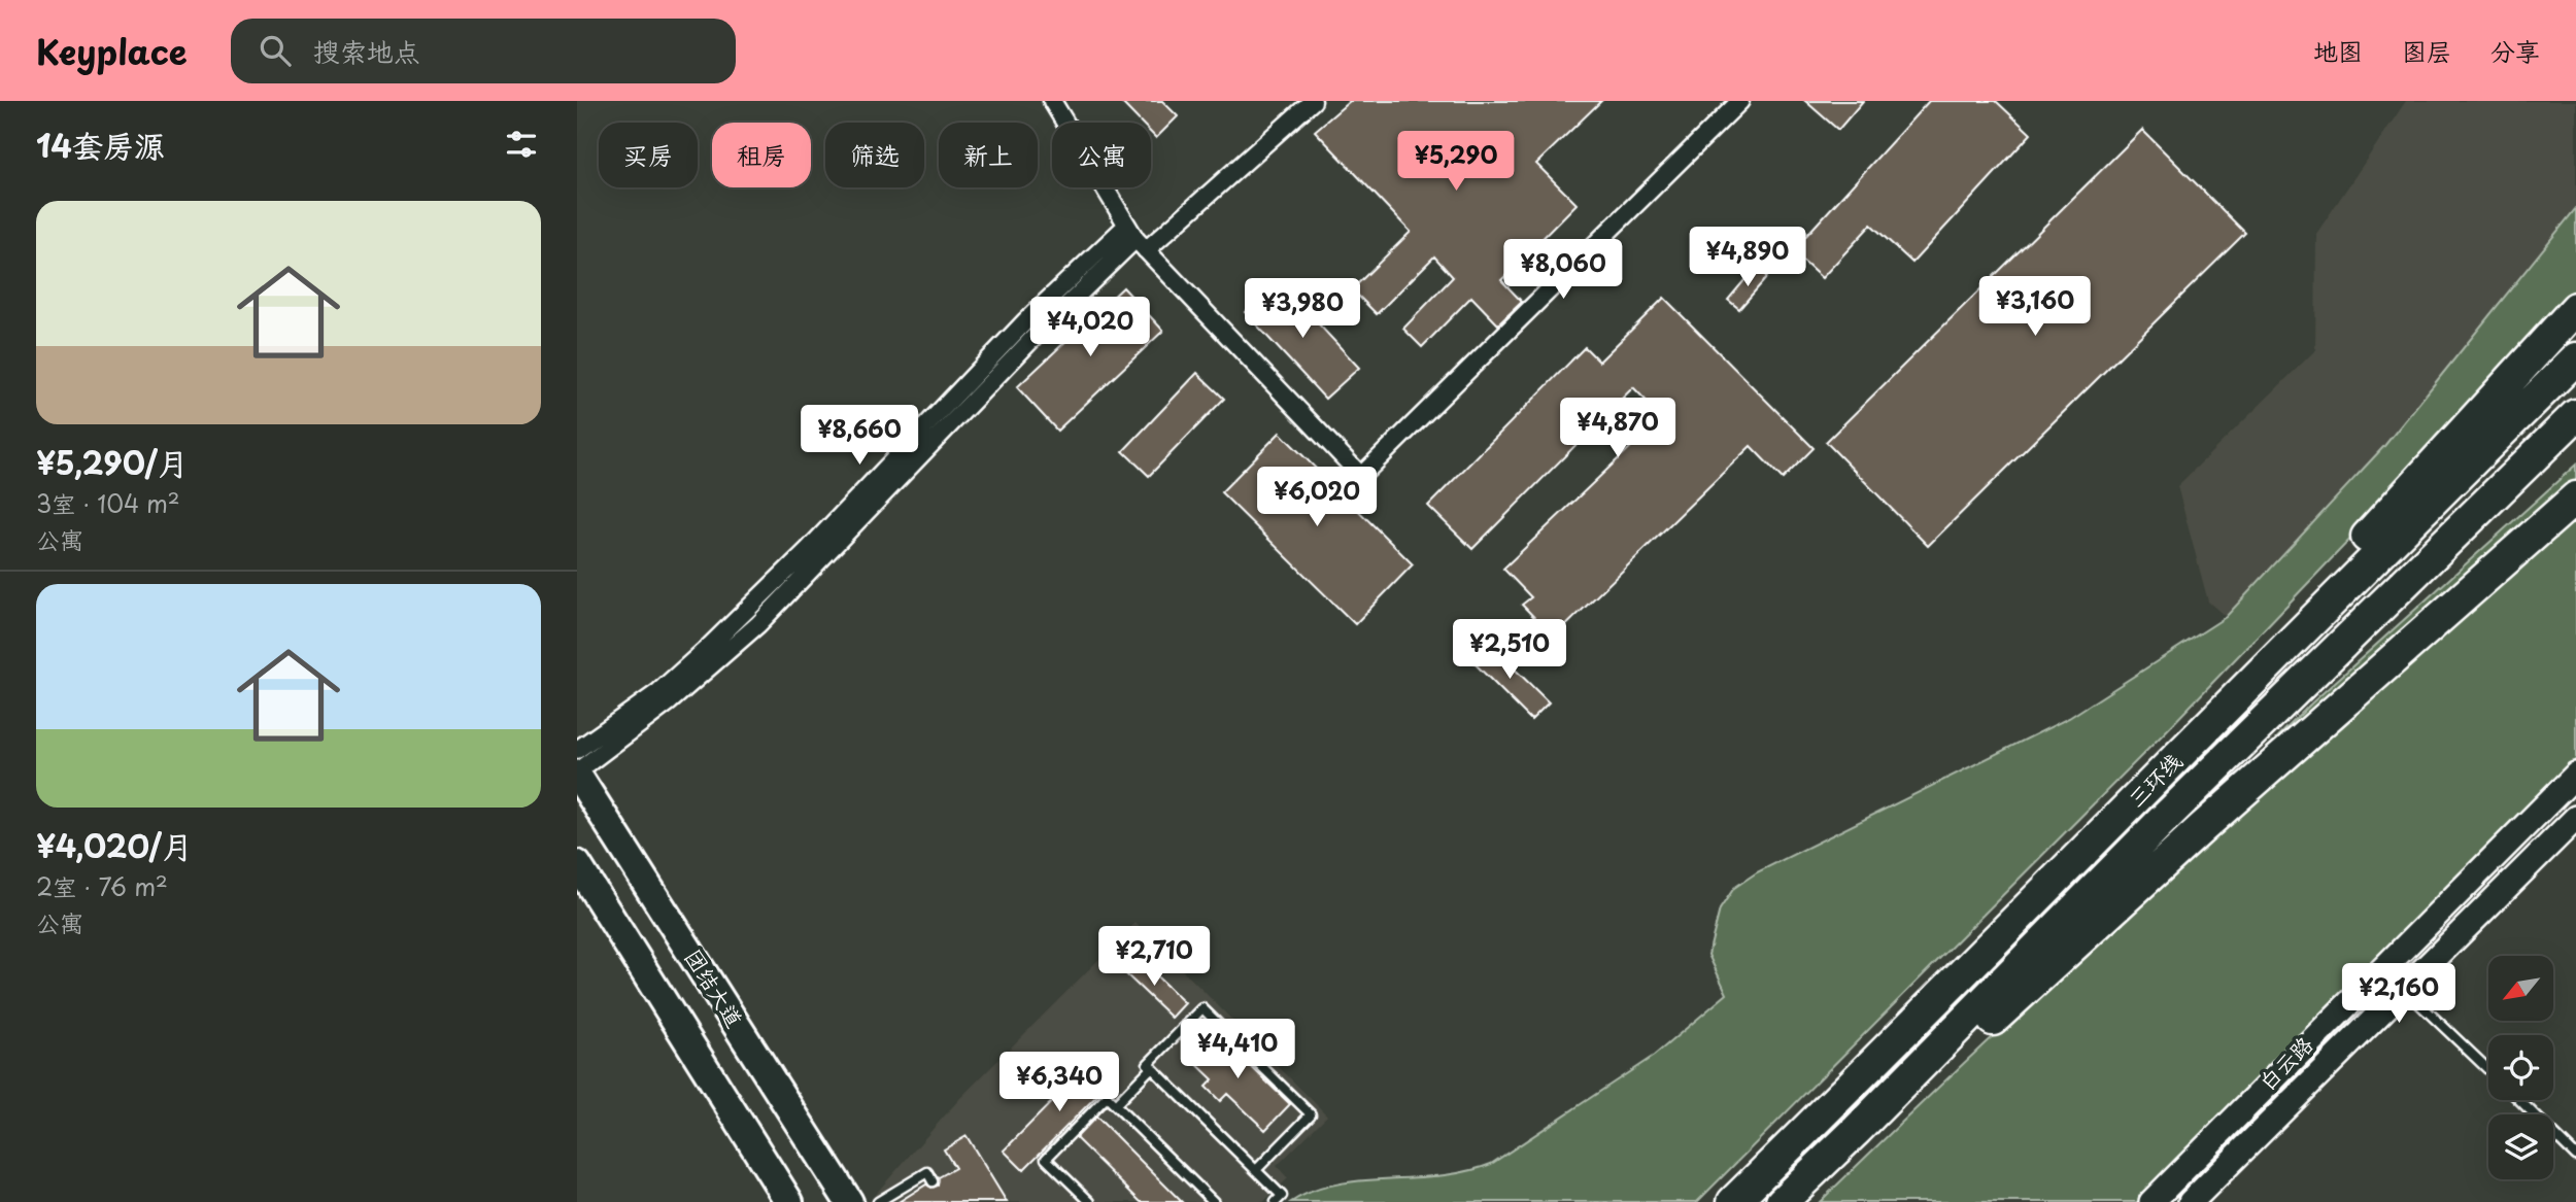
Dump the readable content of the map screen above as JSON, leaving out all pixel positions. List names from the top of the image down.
{
  "streets": {
    "highway": ["三环线"],
    "main road": ["团结大道"],
    "street": ["白云路"]
  },
  "north": "bottom left",
  "page": {
    "header": "Keyplace",
    "search": "搜索地点",
    "nav": ["地图", "图层", "分享"],
    "heading": "14套房源",
    "chip": [
      "买房",
      "租房",
      "筛选",
      "新上",
      "公寓"
    ],
    "price": [
      "¥5,290",
      "¥4,890",
      "¥8,060",
      "¥3,160",
      "¥3,980",
      "¥4,020",
      "¥4,870",
      "¥8,660",
      "¥6,020",
      "¥2,510",
      "¥2,710",
      "¥2,160",
      "¥4,410",
      "¥6,340"
    ],
    "list": [
      {
        "name": "¥5,290/月",
        "note": "3室 · 104 m² · 公寓"
      },
      {
        "name": "¥4,020/月",
        "note": "2室 · 76 m² · 公寓"
      }
    ]
  }
}
